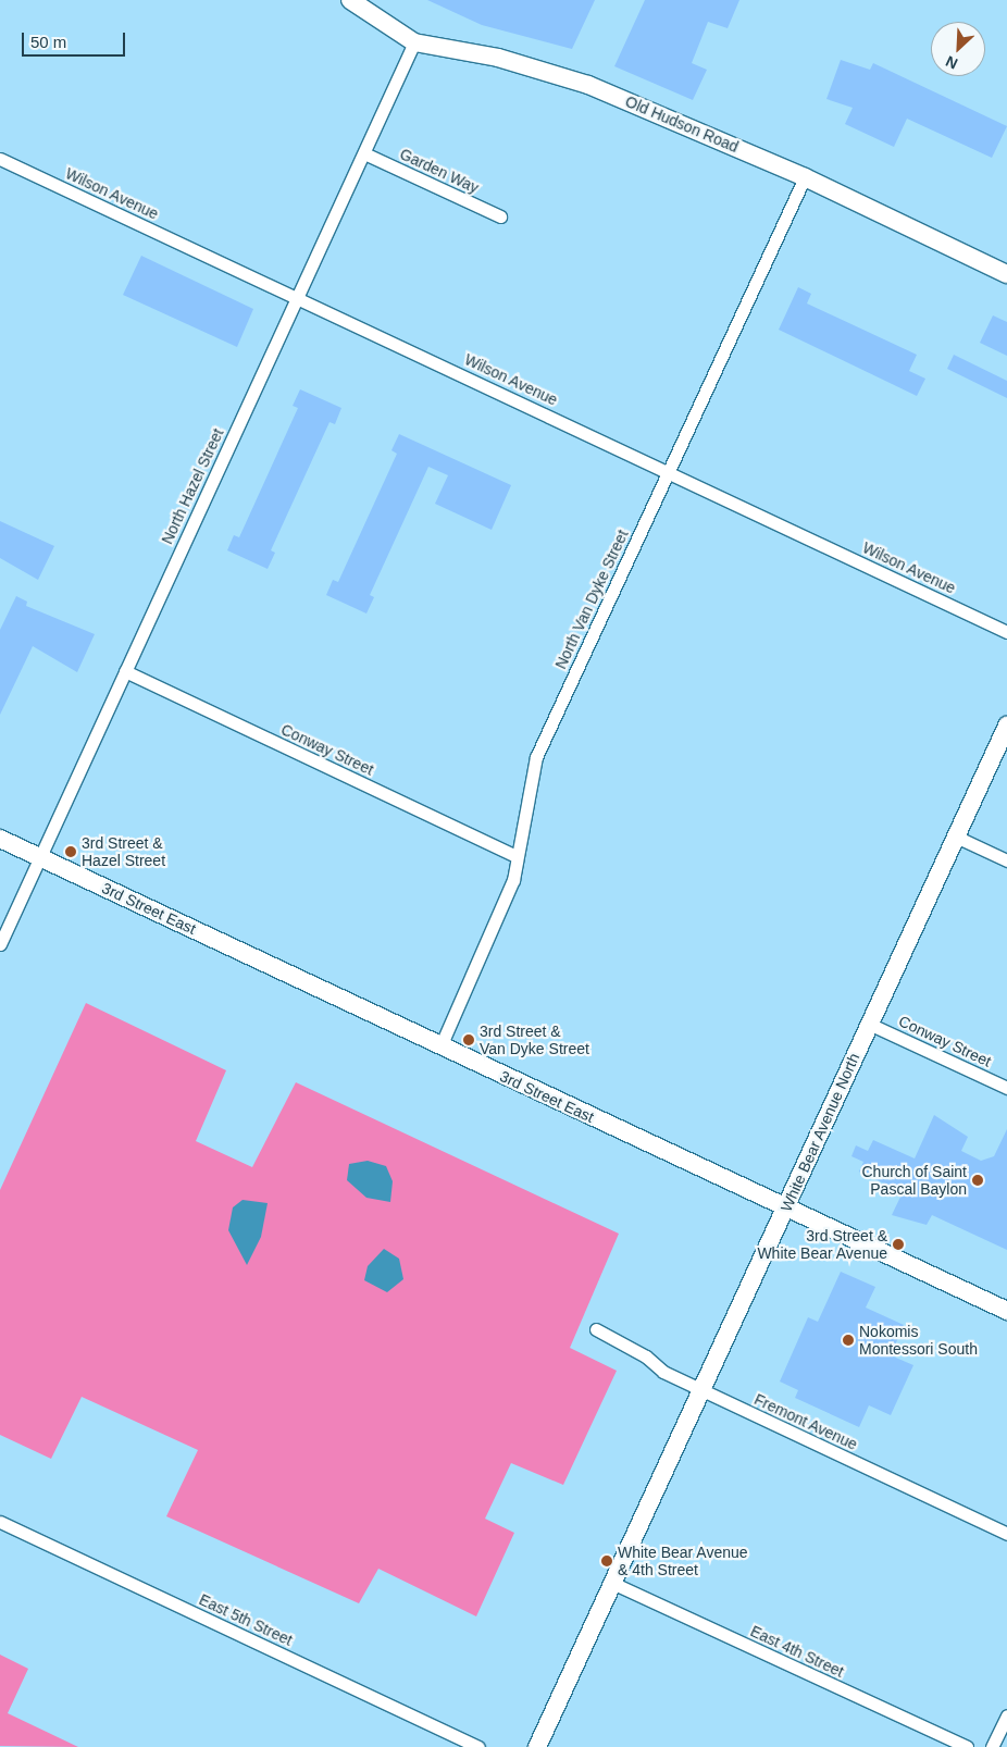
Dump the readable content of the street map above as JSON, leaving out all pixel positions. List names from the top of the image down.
{
  "streets": {
    "street": [
      "Old Hudson Road",
      "Garden Way",
      "Wilson Avenue",
      "North Hazel Street",
      "North Van Dyke Street",
      "Conway Street",
      "3rd Street East",
      "White Bear Avenue North",
      "Fremont Avenue",
      "East 5th Street",
      "East 4th Street"
    ]
  },
  "crossings": [
    ["Old Hudson Road", "North Hazel Street"],
    ["Old Hudson Road", "North Van Dyke Street"],
    ["Garden Way", "North Hazel Street"],
    ["Wilson Avenue", "North Hazel Street"],
    ["Wilson Avenue", "North Van Dyke Street"],
    ["North Hazel Street", "Conway Street"],
    ["North Hazel Street", "3rd Street East"],
    ["North Van Dyke Street", "Conway Street"],
    ["North Van Dyke Street", "3rd Street East"],
    ["Conway Street", "White Bear Avenue North"],
    ["3rd Street East", "White Bear Avenue North"],
    ["White Bear Avenue North", "Fremont Avenue"],
    ["White Bear Avenue North", "East 4th Street"]
  ],
  "places": [
    "3rd Street & Hazel Street",
    "3rd Street & Van Dyke Street",
    "Church of Saint Pascal Baylon",
    "3rd Street & White Bear Avenue",
    "Nokomis Montessori South",
    "White Bear Avenue & 4th Street"
  ],
  "scale_bar": "50 m",
  "north": "bottom left"
}
